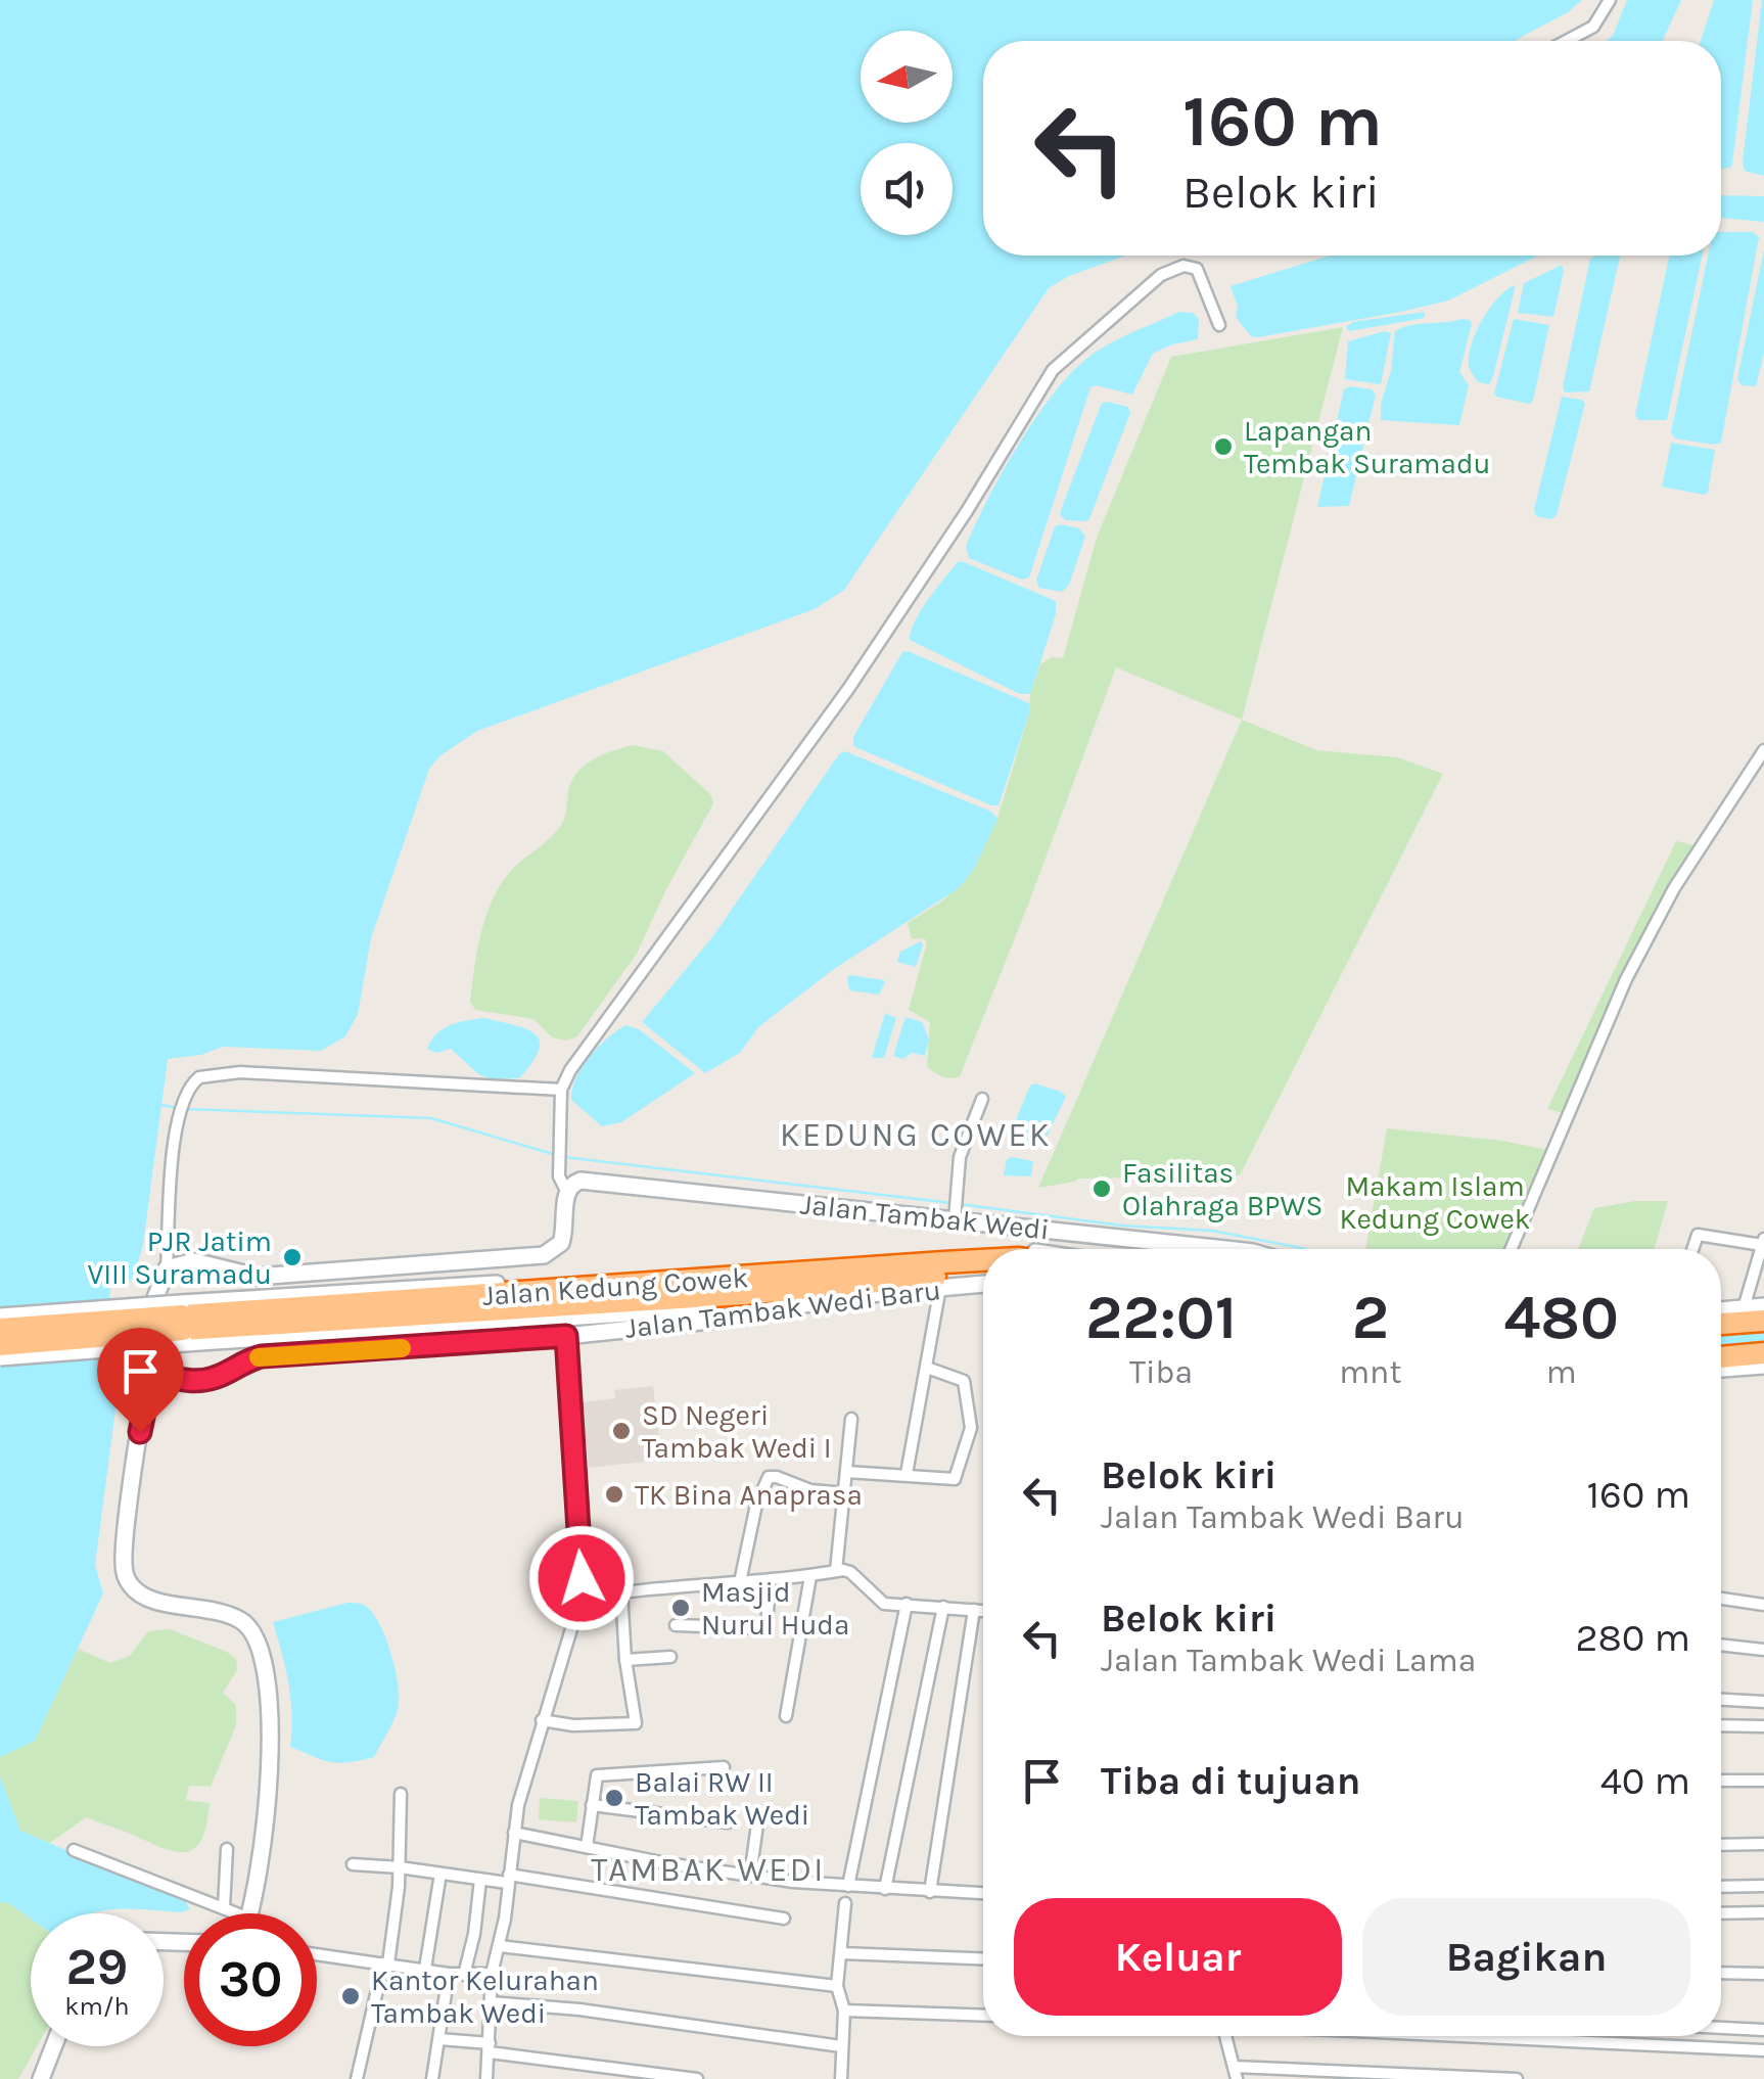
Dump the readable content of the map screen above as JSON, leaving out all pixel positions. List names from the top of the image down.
{
  "streets": {
    "highway": ["Jalan Kedung Cowek"],
    "street": ["Jalan Tambak Wedi", "Jalan Tambak Wedi Baru"]
  },
  "districts": ["KEDUNG COWEK", "TAMBAK WEDI"],
  "parks": ["Makam Islam Kedung Cowek"],
  "places": [
    "Lapangan Tembak Suramadu",
    "Fasilitas Olahraga BPWS",
    "PJR Jatim VIII Suramadu",
    "SD Negeri Tambak Wedi I",
    "TK Bina Anaprasa",
    "Masjid Nurul Huda",
    "Balai RW II Tambak Wedi",
    "Kantor Kelurahan Tambak Wedi"
  ],
  "north": "left",
  "page": {
    "turn": ["160 m", "Belok kiri"],
    "eta": [
      "22:01",
      "Tiba",
      "2",
      "mnt",
      "480",
      "m"
    ],
    "list": [
      {
        "name": "Belok kiri",
        "note": "Jalan Tambak Wedi Baru",
        "value": "160 m"
      },
      {
        "name": "Belok kiri",
        "note": "Jalan Tambak Wedi Lama",
        "value": "280 m"
      },
      {
        "name": "Tiba di tujuan",
        "value": "40 m"
      }
    ],
    "buttons": ["Keluar", "Bagikan"],
    "speed": "29 km/h",
    "limit": "30"
  }
}
